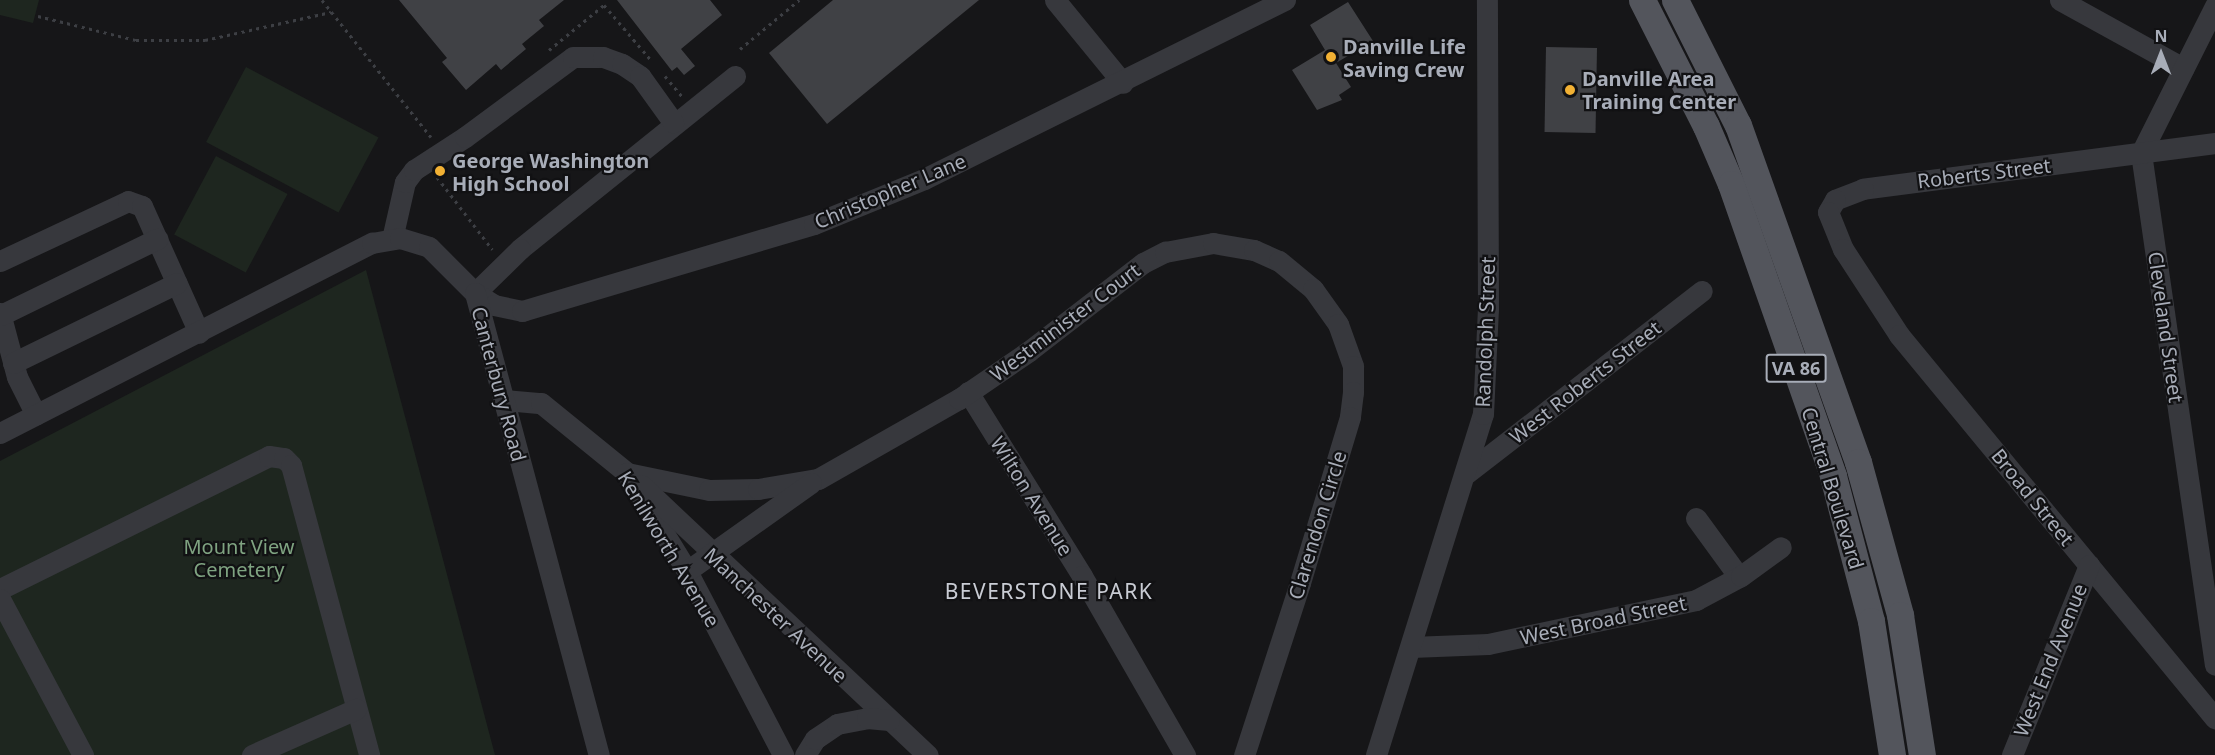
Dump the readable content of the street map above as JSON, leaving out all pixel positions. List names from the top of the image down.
{
  "streets": {
    "main road": ["VA 86", "Central Boulevard"],
    "street": [
      "Roberts Street",
      "Christopher Lane",
      "Westminister Court",
      "Cleveland Street",
      "Randolph Street",
      "West Roberts Street",
      "Canterbury Road",
      "Wilton Avenue",
      "Broad Street",
      "Clarendon Circle",
      "Kenilworth Avenue",
      "Manchester Avenue",
      "West Broad Street",
      "West End Avenue"
    ]
  },
  "crossings": [
    ["Roberts Street", "Cleveland Street"],
    ["Roberts Street", "Broad Street"],
    ["Christopher Lane", "Canterbury Road"],
    ["Westminister Court", "Wilton Avenue"],
    ["Westminister Court", "Clarendon Circle"],
    ["Westminister Court", "Kenilworth Avenue"],
    ["Westminister Court", "Manchester Avenue"],
    ["Randolph Street", "West Roberts Street"],
    ["Randolph Street", "West Broad Street"],
    ["Canterbury Road", "Kenilworth Avenue"],
    ["Broad Street", "West End Avenue"],
    ["Kenilworth Avenue", "Manchester Avenue"]
  ],
  "districts": ["BEVERSTONE PARK"],
  "parks": ["Mount View Cemetery"],
  "places": ["Danville Life Saving Crew", "Danville Area Training Center", "George Washington High School"],
  "north": "top"
}
